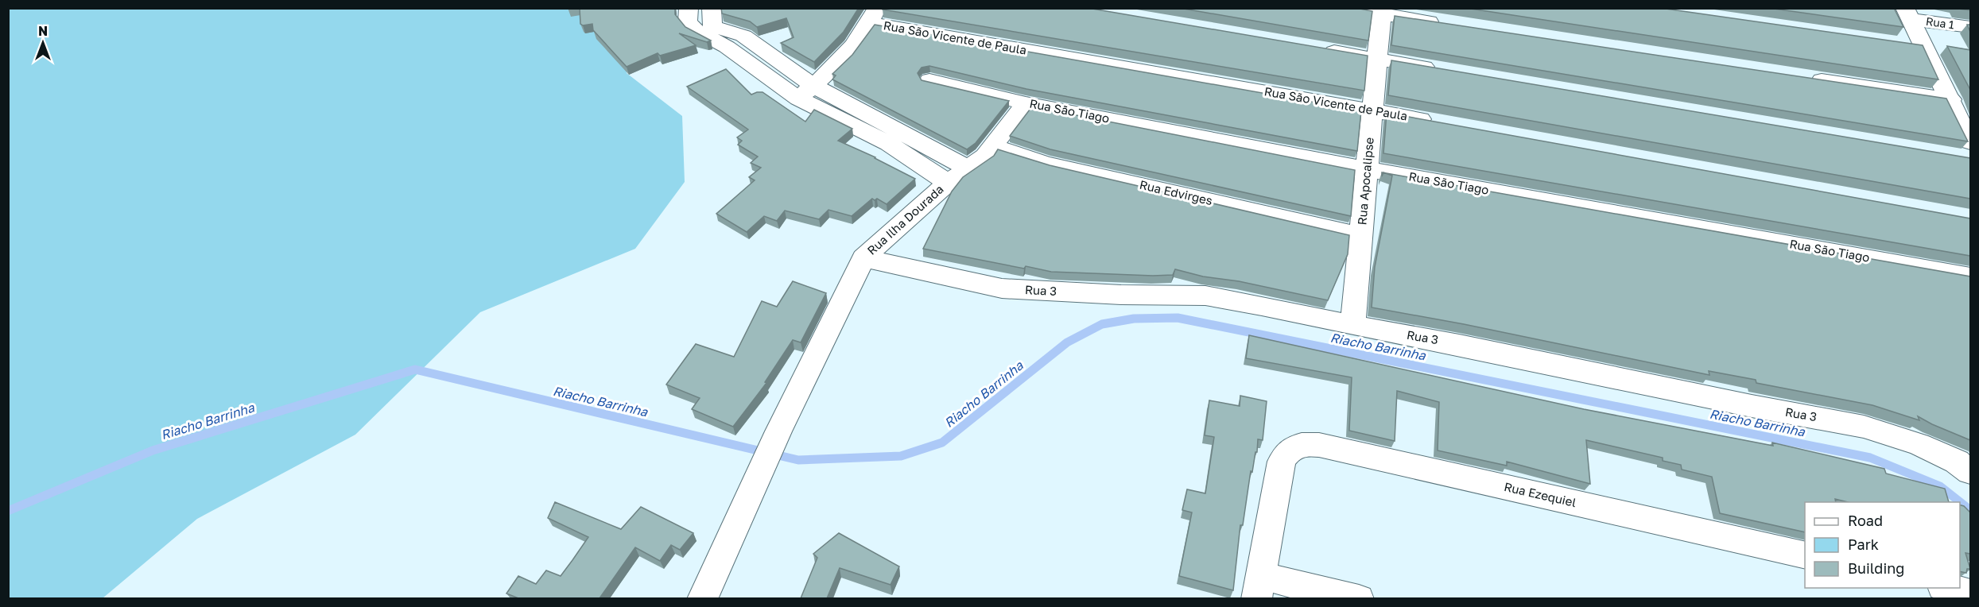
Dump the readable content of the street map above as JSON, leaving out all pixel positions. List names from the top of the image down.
{
  "streets": {
    "street": [
      "Rua 1",
      "Rua São Vicente de Paula",
      "Rua São Tiago",
      "Rua Apocalipse",
      "Rua Edvirges",
      "Rua Ilha Dourada",
      "Rua 3",
      "Rua Ezequiel"
    ]
  },
  "crossings": [
    ["Rua São Vicente de Paula", "Rua Apocalipse"],
    ["Rua São Tiago", "Rua Apocalipse"],
    ["Rua Apocalipse", "Rua Edvirges"],
    ["Rua Apocalipse", "Rua 3"],
    ["Rua Ilha Dourada", "Rua 3"]
  ],
  "water": ["Riacho Barrinha"],
  "legend": ["Road", "Park", "Building"],
  "north": "top"
}
